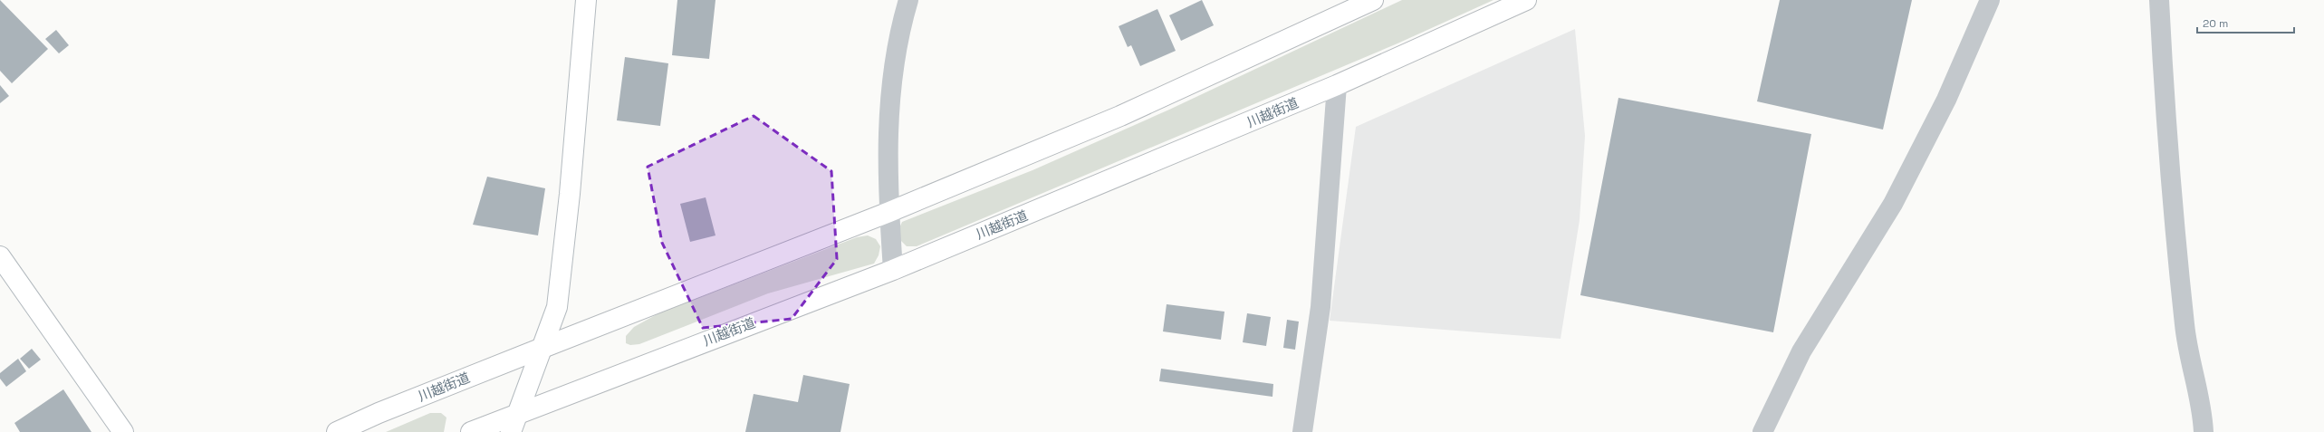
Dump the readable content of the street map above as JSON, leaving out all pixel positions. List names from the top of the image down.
{
  "streets": {
    "main road": ["川越街道"]
  },
  "scale_bar": "20 m"
}
